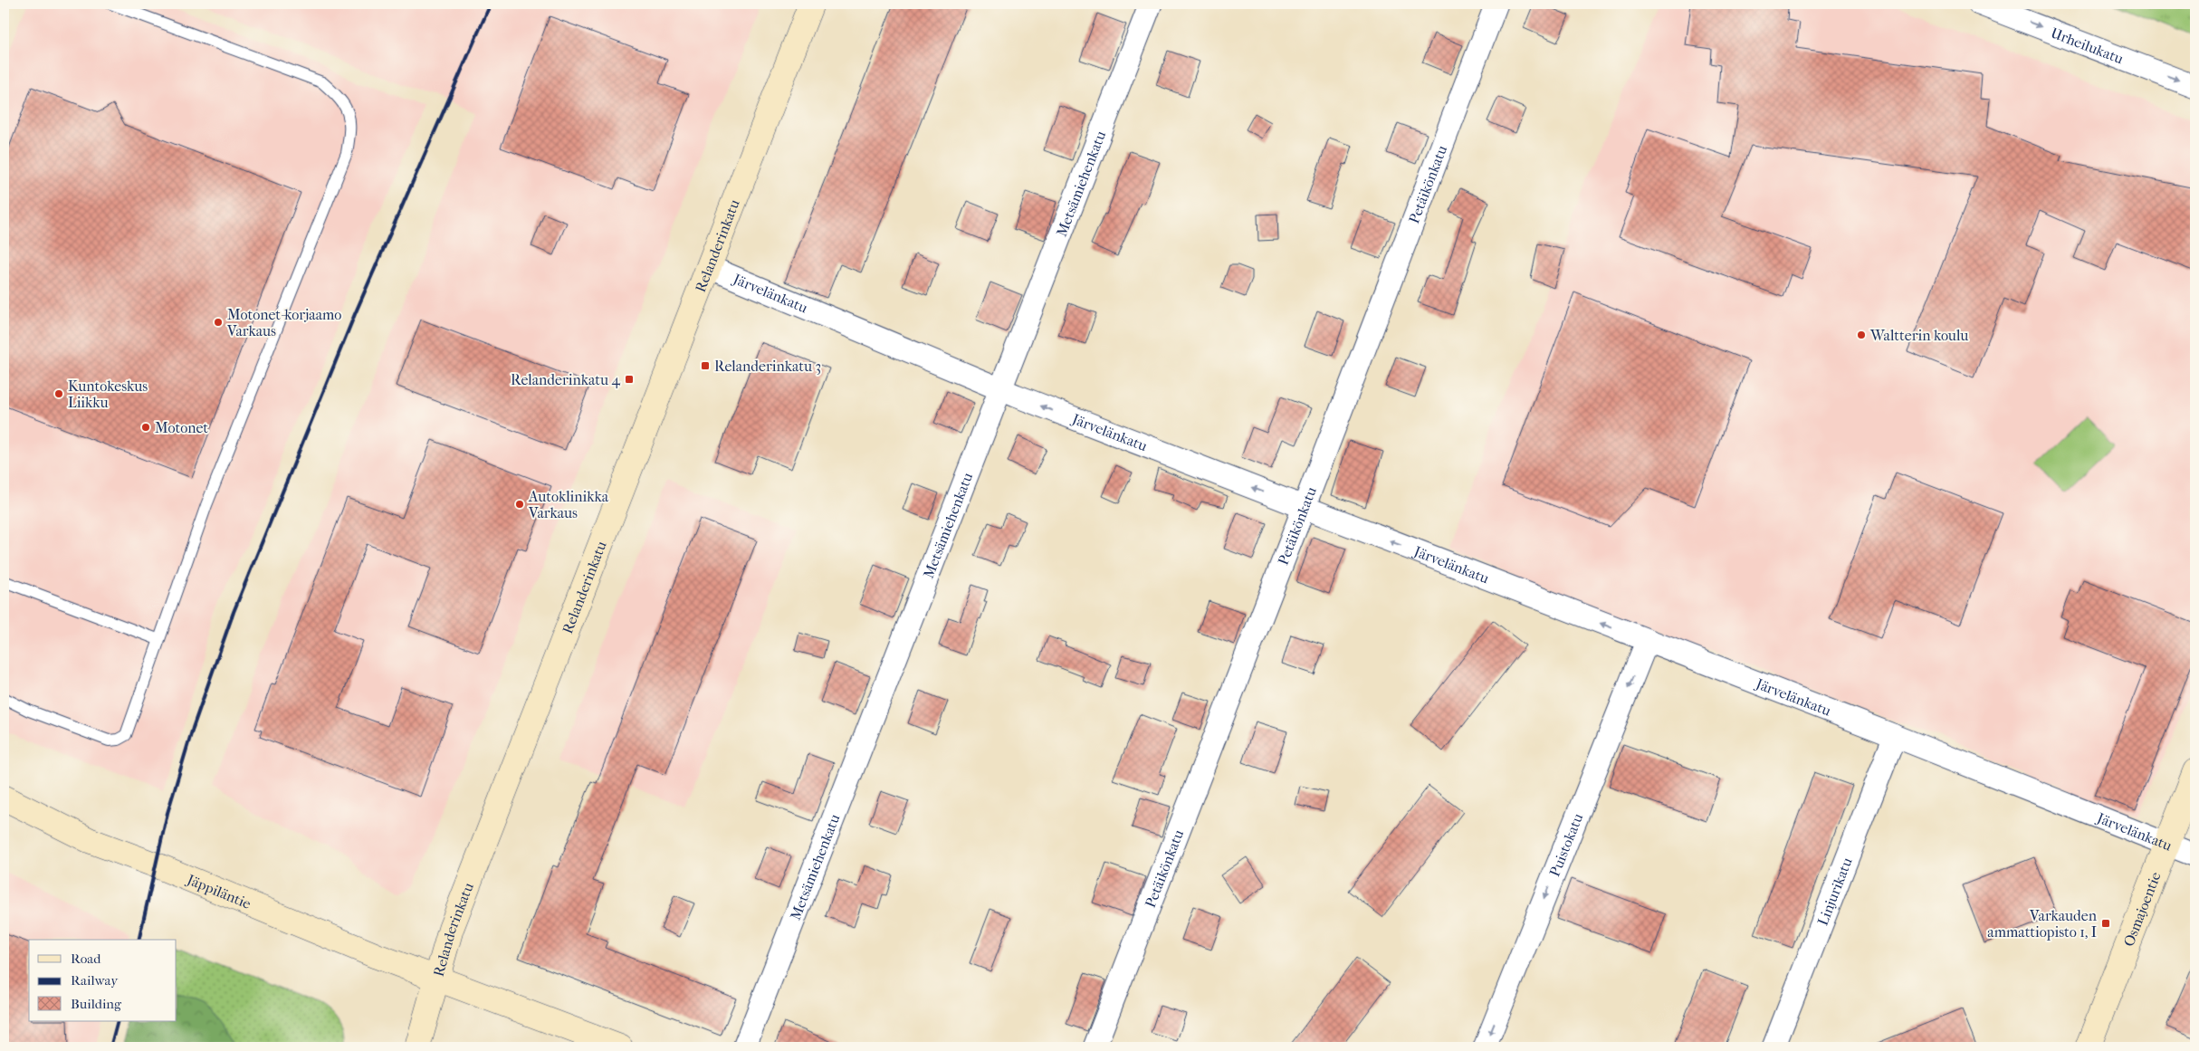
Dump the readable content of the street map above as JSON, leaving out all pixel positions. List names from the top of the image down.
{
  "streets": {
    "main road": ["Relanderinkatu", "Jäppiläntie", "Osmajoentie"],
    "street": [
      "Urheilukatu",
      "Metsämiehenkatu",
      "Petäikönkatu",
      "Järvelänkatu",
      "Puistokatu",
      "Linjurikatu"
    ]
  },
  "crossings": [
    ["Metsämiehenkatu", "Järvelänkatu"],
    ["Petäikönkatu", "Järvelänkatu"],
    ["Relanderinkatu", "Järvelänkatu"],
    ["Relanderinkatu", "Jäppiläntie"],
    ["Järvelänkatu", "Puistokatu"],
    ["Järvelänkatu", "Linjurikatu"],
    ["Järvelänkatu", "Osmajoentie"]
  ],
  "one_way": ["Urheilukatu", "Järvelänkatu", "Puistokatu"],
  "places": {
    "other": [
      "Motonet-korjaamo Varkaus",
      "Waltterin koulu",
      "Kuntokeskus Liikku",
      "Motonet",
      "Autoklinikka Varkaus"
    ],
    "transit": ["Relanderinkatu 3", "Relanderinkatu 4", "Varkauden ammattiopisto 1, I"]
  },
  "legend": ["Road", "Railway", "Building"]
}
